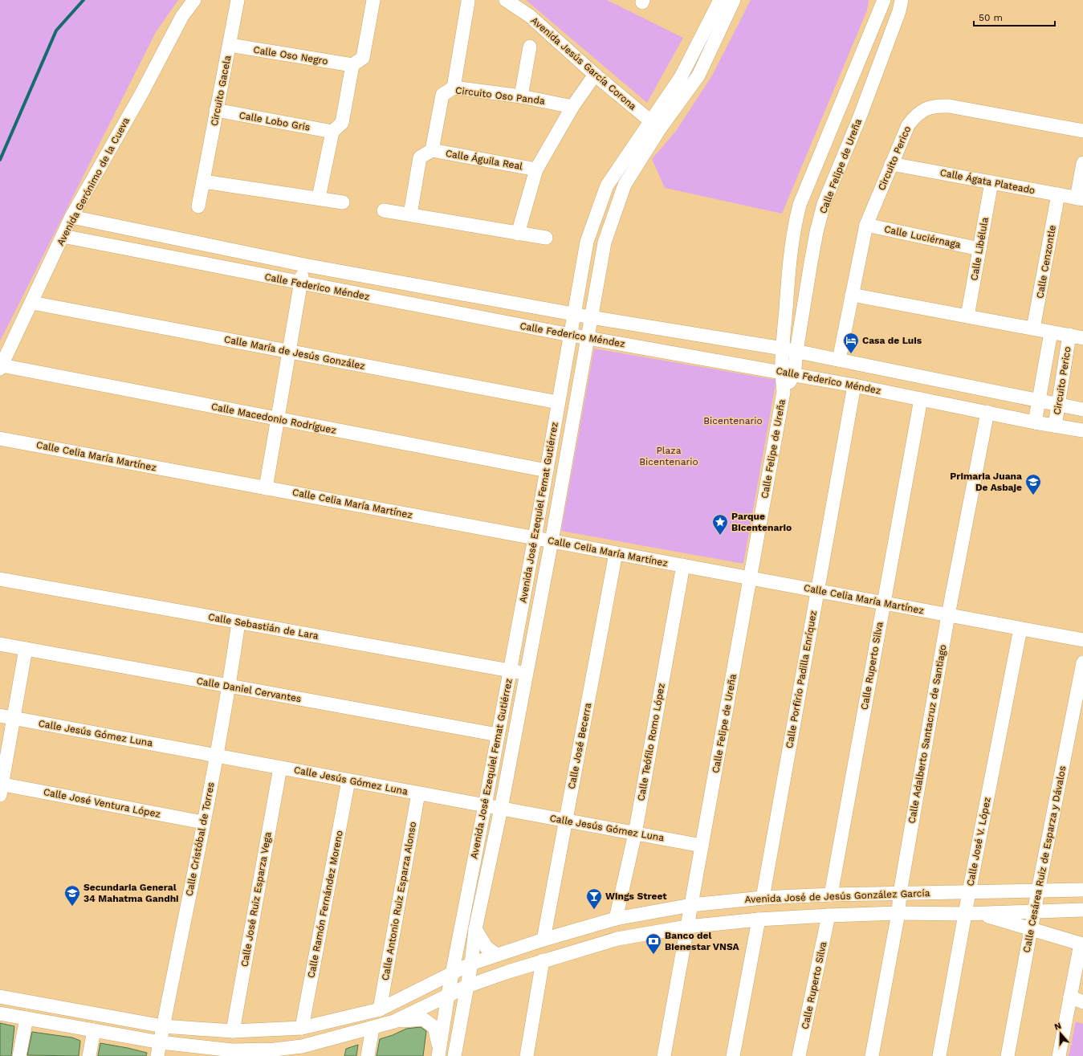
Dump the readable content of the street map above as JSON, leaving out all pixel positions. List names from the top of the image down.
{
  "streets": {
    "street": [
      "Calle Oso Negro",
      "Avenida Jesús García Corona",
      "Circuito Gacela",
      "Circuito Oso Panda",
      "Calle Lobo Gris",
      "Circuito Perico",
      "Calle Águila Real",
      "Calle Felipe de Ureña",
      "Avenida Gerónimo de la Cueva",
      "Calle Ágata Plateado",
      "Calle Luciérnaga",
      "Calle Libélula",
      "Calle Cenzontle",
      "Calle Federico Méndez",
      "Calle María de Jesús González",
      "Calle Macedonio Rodríguez",
      "Calle Celia María Martínez",
      "Avenida José Ezequiel Femat Gutiérrez",
      "Calle Sebastián de Lara",
      "Calle Ruperto Silva",
      "Calle Porfirio Padilla Enríquez",
      "Calle Daniel Cervantes",
      "Calle Jesús Gómez Luna",
      "Calle Adalberto Santacruz de Santiago",
      "Calle Teófilo Romo López",
      "Calle José Becerra",
      "Calle José Ventura López",
      "Calle Cristóbal de Torres",
      "Calle José V. López",
      "Calle Cesárea Ruiz de Esparza y Dávalos",
      "Avenida José de Jesús González García",
      "Calle José Ruiz Esparza Vega",
      "Calle Antonio Ruiz Esparza Alonso",
      "Calle Ramón Fernández Moreno"
    ]
  },
  "crossings": [
    ["Calle Oso Negro", "Circuito Gacela"],
    ["Avenida Jesús García Corona", "Avenida José Ezequiel Femat Gutiérrez"],
    ["Circuito Gacela", "Calle Lobo Gris"],
    ["Circuito Oso Panda", "Calle Águila Real"],
    ["Circuito Perico", "Calle Ágata Plateado"],
    ["Circuito Perico", "Calle Luciérnaga"],
    ["Circuito Perico", "Calle Libélula"],
    ["Circuito Perico", "Calle Cenzontle"],
    ["Circuito Perico", "Calle Federico Méndez"],
    ["Calle Felipe de Ureña", "Calle Federico Méndez"],
    ["Calle Felipe de Ureña", "Calle Celia María Martínez"],
    ["Calle Felipe de Ureña", "Calle Jesús Gómez Luna"],
    ["Calle Felipe de Ureña", "Avenida José de Jesús González García"],
    ["Avenida Gerónimo de la Cueva", "Calle Federico Méndez"],
    ["Avenida Gerónimo de la Cueva", "Calle María de Jesús González"],
    ["Avenida Gerónimo de la Cueva", "Calle Macedonio Rodríguez"],
    ["Calle Ágata Plateado", "Calle Libélula"],
    ["Calle Ágata Plateado", "Calle Cenzontle"],
    ["Calle Luciérnaga", "Calle Libélula"],
    ["Calle Federico Méndez", "Avenida José Ezequiel Femat Gutiérrez"],
    ["Calle Federico Méndez", "Calle Ruperto Silva"],
    ["Calle Federico Méndez", "Calle Porfirio Padilla Enríquez"],
    ["Calle Federico Méndez", "Calle Adalberto Santacruz de Santiago"],
    ["Calle María de Jesús González", "Avenida José Ezequiel Femat Gutiérrez"],
    ["Calle Macedonio Rodríguez", "Avenida José Ezequiel Femat Gutiérrez"],
    ["Calle Celia María Martínez", "Avenida José Ezequiel Femat Gutiérrez"],
    ["Calle Celia María Martínez", "Calle Ruperto Silva"],
    ["Calle Celia María Martínez", "Calle Porfirio Padilla Enríquez"],
    ["Calle Celia María Martínez", "Calle Adalberto Santacruz de Santiago"],
    ["Calle Celia María Martínez", "Calle Teófilo Romo López"],
    ["Calle Celia María Martínez", "Calle José Becerra"],
    ["Calle Celia María Martínez", "Calle José V. López"],
    ["Avenida José Ezequiel Femat Gutiérrez", "Calle Sebastián de Lara"],
    ["Avenida José Ezequiel Femat Gutiérrez", "Calle Daniel Cervantes"],
    ["Avenida José Ezequiel Femat Gutiérrez", "Calle Jesús Gómez Luna"],
    ["Avenida José Ezequiel Femat Gutiérrez", "Avenida José de Jesús González García"],
    ["Calle Sebastián de Lara", "Calle Cristóbal de Torres"],
    ["Calle Ruperto Silva", "Avenida José de Jesús González García"],
    ["Calle Porfirio Padilla Enríquez", "Avenida José de Jesús González García"],
    ["Calle Daniel Cervantes", "Calle Cristóbal de Torres"],
    ["Calle Jesús Gómez Luna", "Calle Teófilo Romo López"],
    ["Calle Jesús Gómez Luna", "Calle José Becerra"],
    ["Calle Jesús Gómez Luna", "Calle Cristóbal de Torres"],
    ["Calle Jesús Gómez Luna", "Calle José Ruiz Esparza Vega"],
    ["Calle Jesús Gómez Luna", "Calle Antonio Ruiz Esparza Alonso"],
    ["Calle Jesús Gómez Luna", "Calle Ramón Fernández Moreno"],
    ["Calle Adalberto Santacruz de Santiago", "Avenida José de Jesús González García"],
    ["Calle Teófilo Romo López", "Avenida José de Jesús González García"],
    ["Calle José Becerra", "Avenida José de Jesús González García"],
    ["Calle José Ventura López", "Calle Cristóbal de Torres"],
    ["Calle Cristóbal de Torres", "Avenida José de Jesús González García"],
    ["Calle José V. López", "Avenida José de Jesús González García"],
    ["Calle Cesárea Ruiz de Esparza y Dávalos", "Avenida José de Jesús González García"],
    ["Avenida José de Jesús González García", "Calle José Ruiz Esparza Vega"],
    ["Avenida José de Jesús González García", "Calle Antonio Ruiz Esparza Alonso"],
    ["Avenida José de Jesús González García", "Calle Ramón Fernández Moreno"]
  ],
  "parks": ["Bicentenario", "Plaza Bicentenario"],
  "places": {
    "hotel": ["Casa de Luis"],
    "school or university": ["Primaria Juana De Asbaje", "Secundaria General 34 Mahatma Gandhi"],
    "place": ["Parque Bicentenario"],
    "bar": ["Wings Street"],
    "bank": ["Banco del Bienestar VNSA"]
  },
  "scale_bar": "50 m",
  "north": "top"
}
